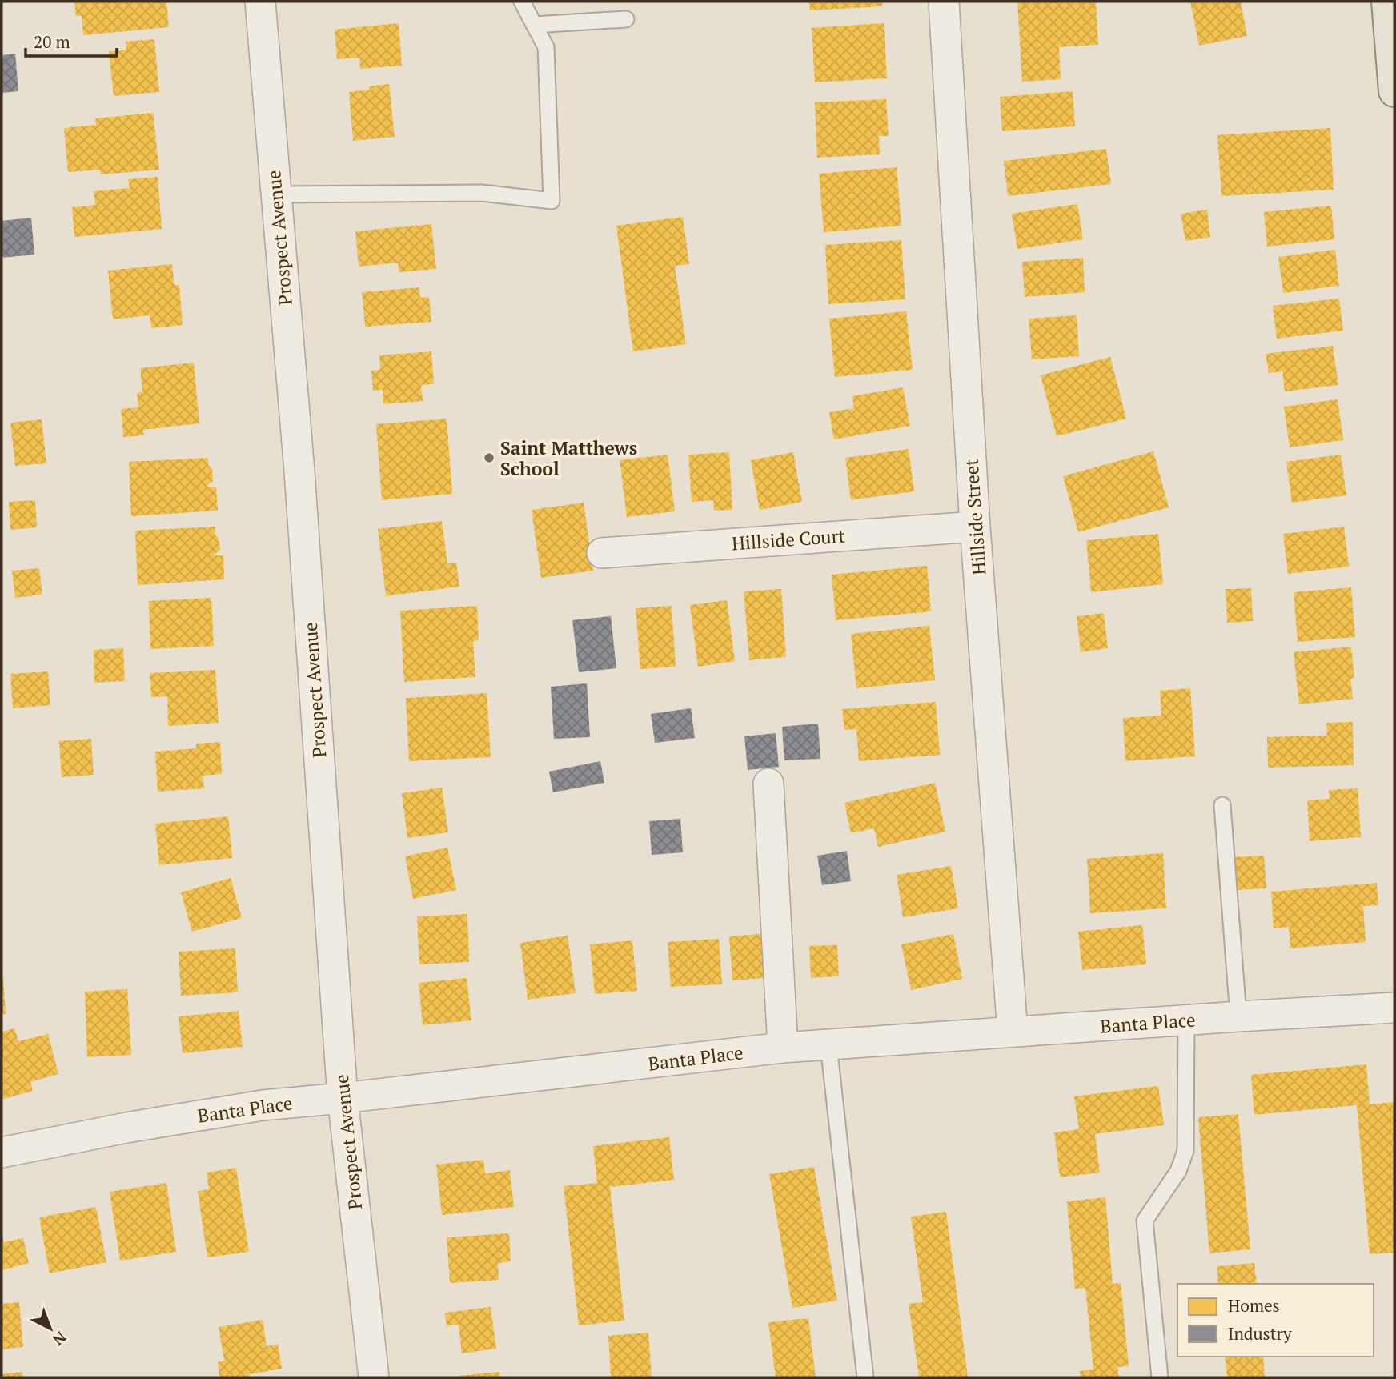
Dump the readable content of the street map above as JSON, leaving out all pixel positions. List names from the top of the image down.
{
  "streets": {
    "street": [
      "Prospect Avenue",
      "Hillside Street",
      "Hillside Court",
      "Banta Place"
    ]
  },
  "crossings": [
    ["Prospect Avenue", "Banta Place"],
    ["Hillside Street", "Hillside Court"],
    ["Hillside Street", "Banta Place"]
  ],
  "places": ["Saint Matthews School"],
  "legend": ["Homes", "Industry"],
  "scale_bar": "20 m",
  "north": "bottom right"
}
